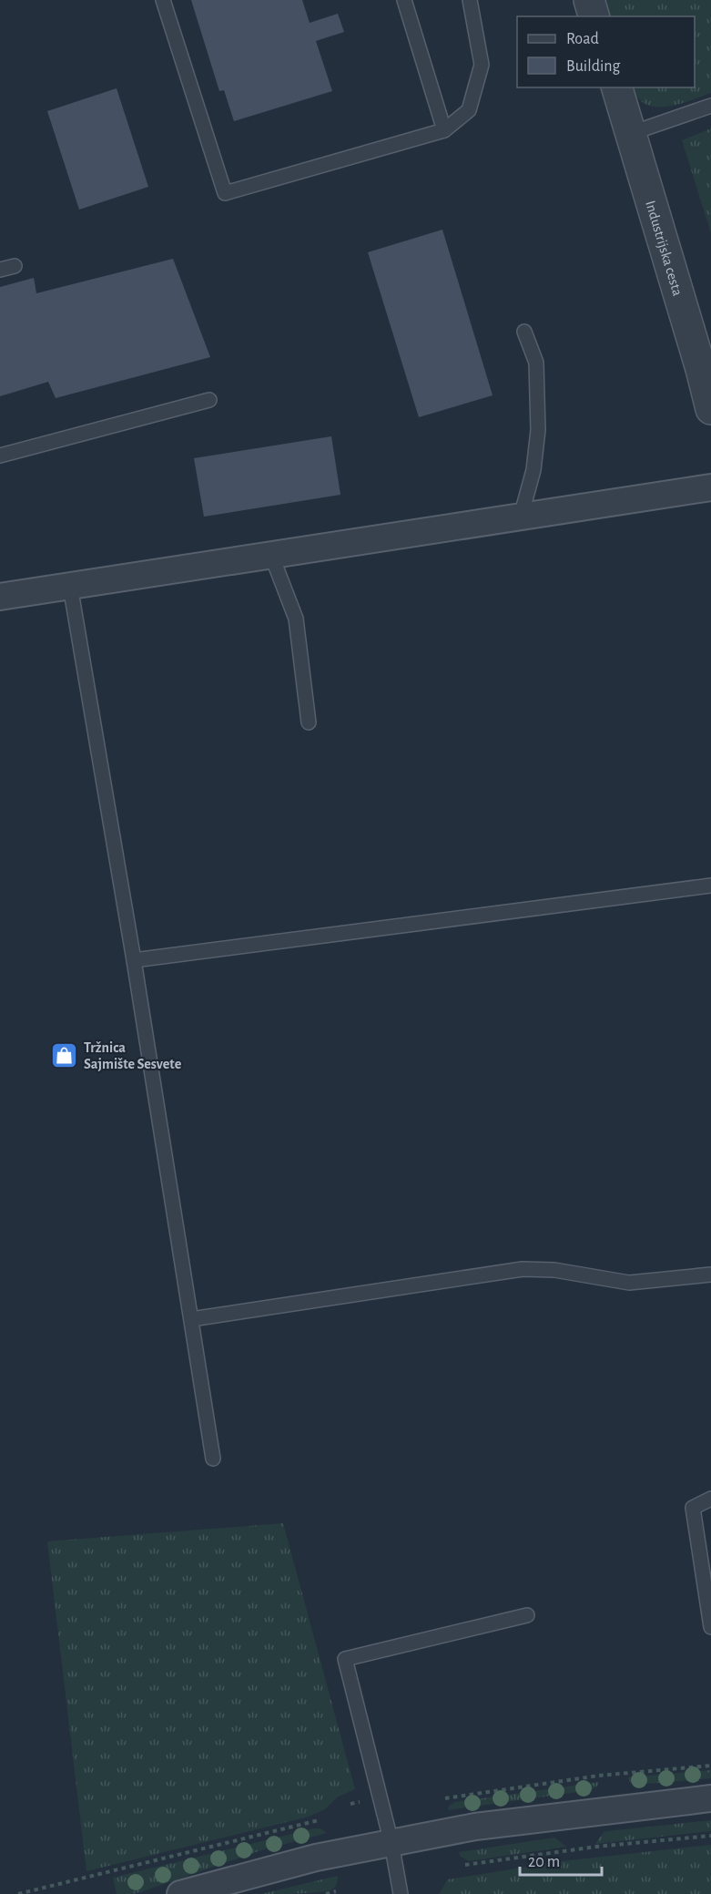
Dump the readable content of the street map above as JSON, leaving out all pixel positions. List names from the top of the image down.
{
  "streets": {
    "street": ["Industrijska cesta"]
  },
  "places": {
    "shop": ["Tržnica Sajmište Sesvete"]
  },
  "legend": ["Road", "Building"],
  "scale_bar": "20 m"
}
